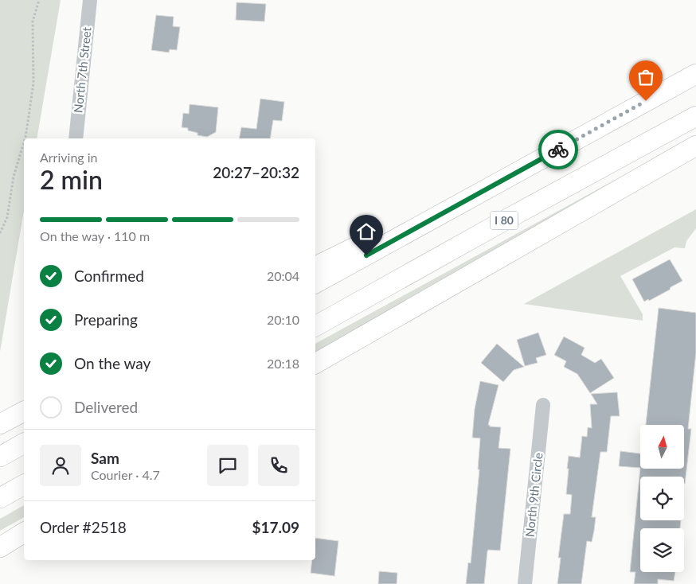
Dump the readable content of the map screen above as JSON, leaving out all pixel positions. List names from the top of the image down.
{
  "streets": {
    "highway": ["I 80"],
    "street": ["North 7th Street", "North 9th Circle"]
  },
  "north": "top",
  "page": {
    "heading": ["2 min", "Arriving in", "20:27–20:32"],
    "panel": [
      "Sam",
      "Courier · 4.7",
      "Order #2518",
      "$17.09"
    ],
    "bar": "On the way · 110 m",
    "list": [
      ["Confirmed", "20:04"],
      ["Preparing", "20:10"],
      ["On the way", "20:18"],
      "Delivered"
    ]
  }
}
